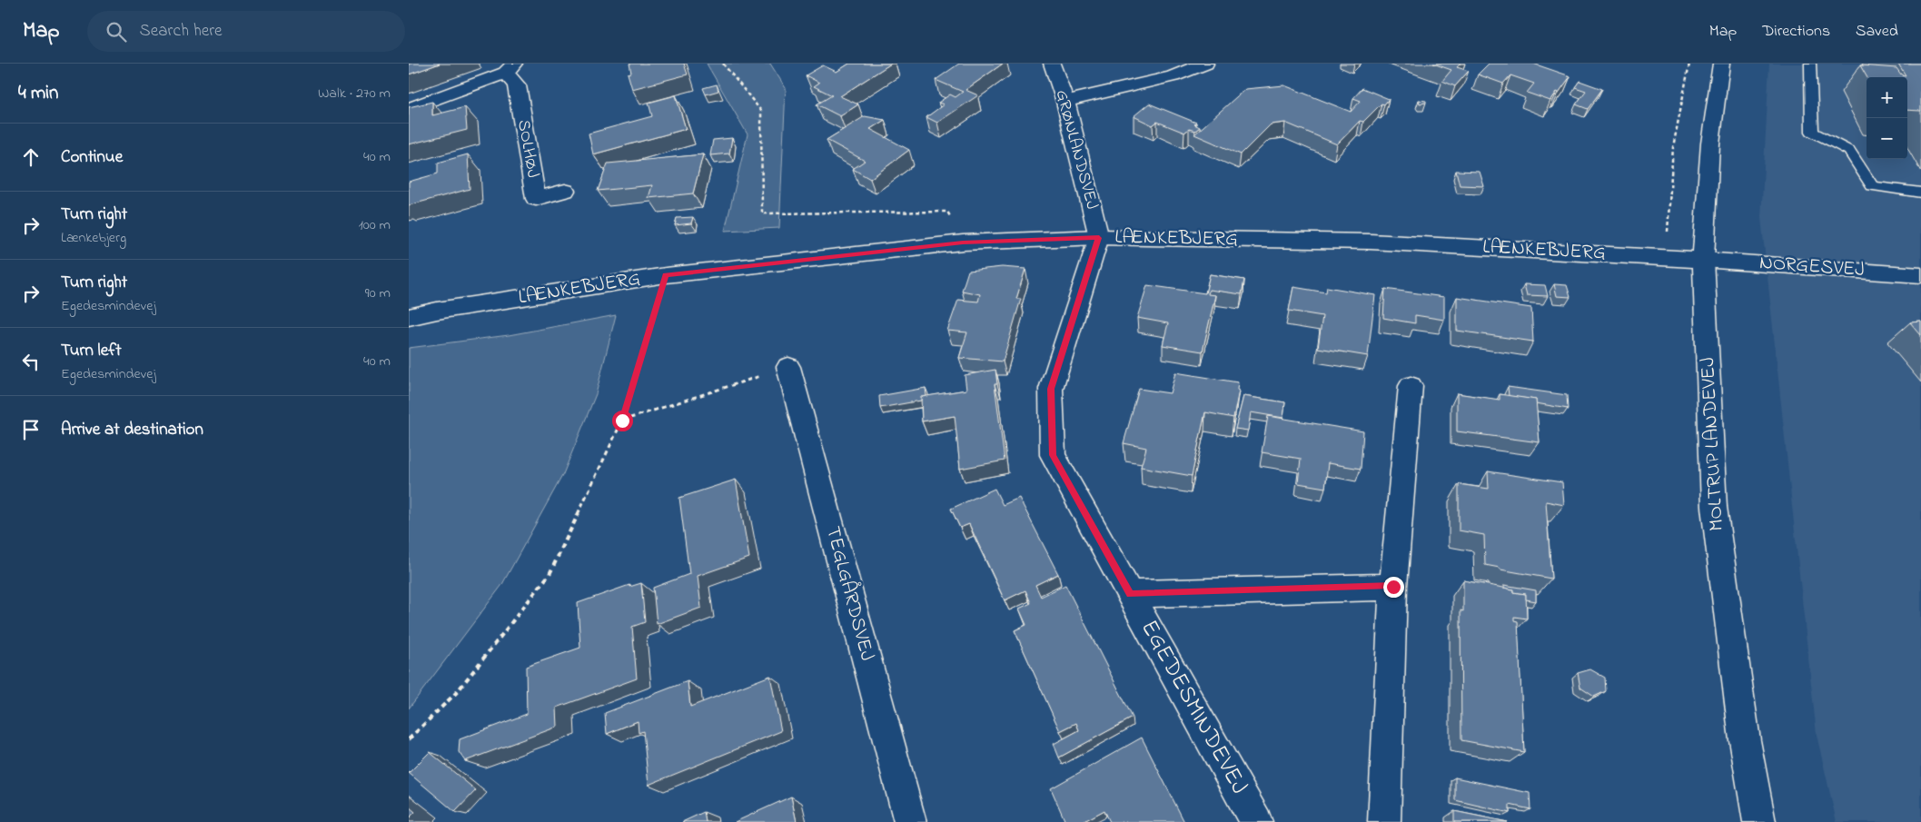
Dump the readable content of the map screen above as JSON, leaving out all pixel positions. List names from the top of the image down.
{
  "streets": {
    "street": [
      "SOLHØJ",
      "GRØNLANDSVEJ",
      "LÆNKEBJERG",
      "NORGESVEJ",
      "MOLTRUP LANDEVEJ",
      "TEGLGÅRDSVEJ",
      "EGEDESMINDEVEJ"
    ]
  },
  "crossings": [
    ["GRØNLANDSVEJ", "LÆNKEBJERG"],
    ["GRØNLANDSVEJ", "EGEDESMINDEVEJ"],
    ["LÆNKEBJERG", "NORGESVEJ"],
    ["LÆNKEBJERG", "MOLTRUP LANDEVEJ"],
    ["LÆNKEBJERG", "EGEDESMINDEVEJ"],
    ["NORGESVEJ", "MOLTRUP LANDEVEJ"]
  ],
  "page": {
    "header": "Map",
    "search": "Search here",
    "nav": ["Map", "Directions", "Saved"],
    "heading": ["4 min", "Walk · 270 m"],
    "map_buttons": ["+", "−"],
    "list": [
      ["Continue", "40 m"],
      ["Turn right", "Lænkebjerg", "100 m"],
      ["Turn right", "Egedesmindevej", "90 m"],
      ["Turn left", "Egedesmindevej", "40 m"],
      "Arrive at destination"
    ]
  }
}
